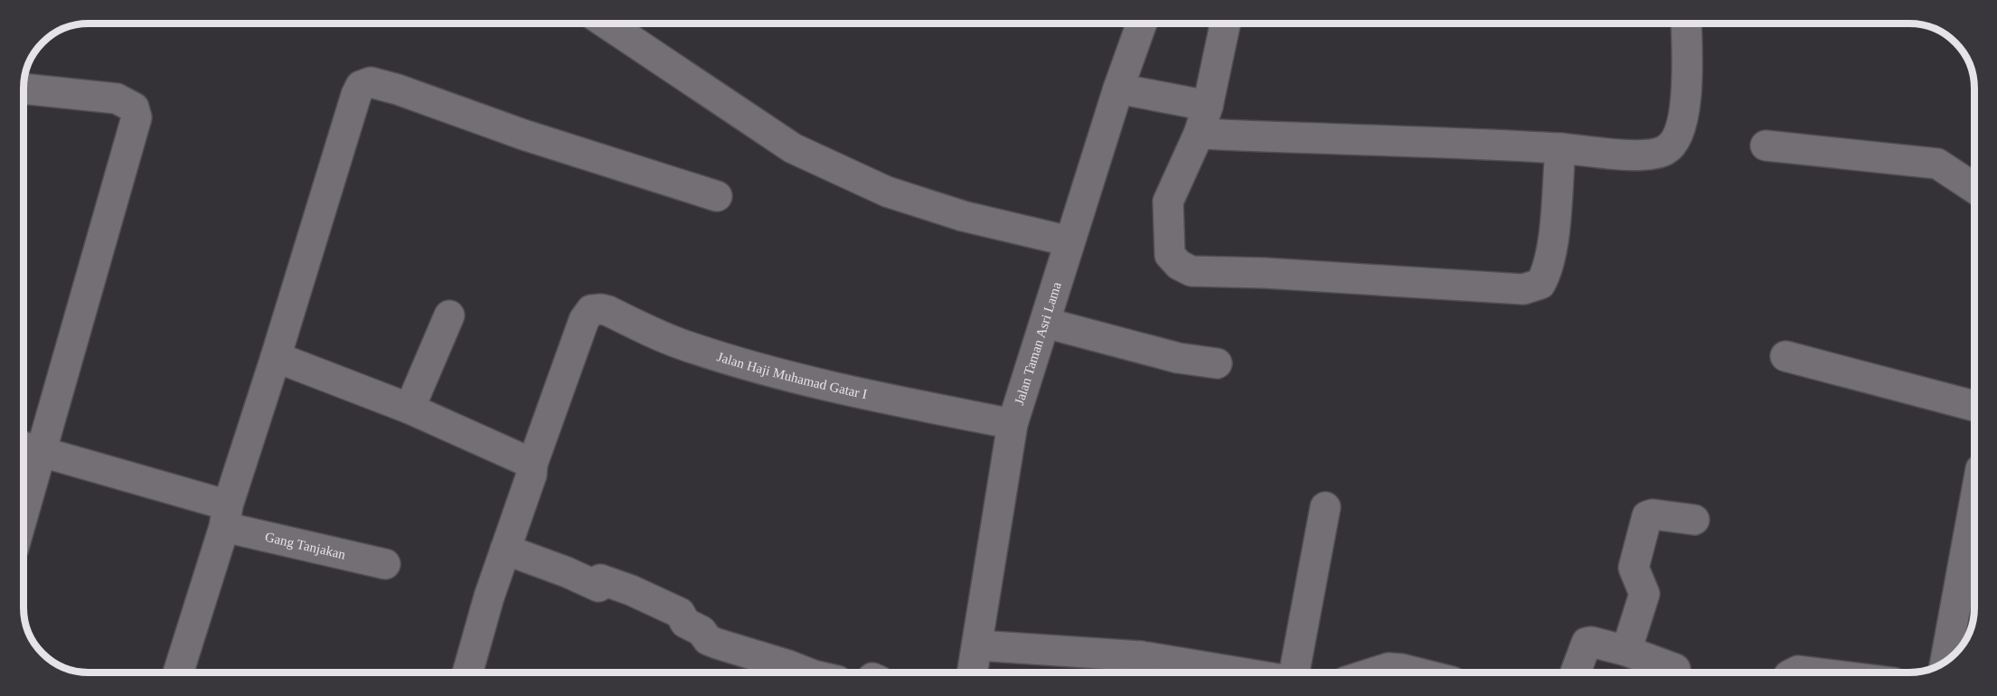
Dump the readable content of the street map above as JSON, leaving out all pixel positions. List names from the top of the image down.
{
  "streets": {
    "street": ["Jalan Taman Asri Lama", "Jalan Haji Muhamad Gatar I", "Gang Tanjakan"]
  },
  "crossings": [
    ["Jalan Taman Asri Lama", "Jalan Haji Muhamad Gatar I"]
  ]
}
